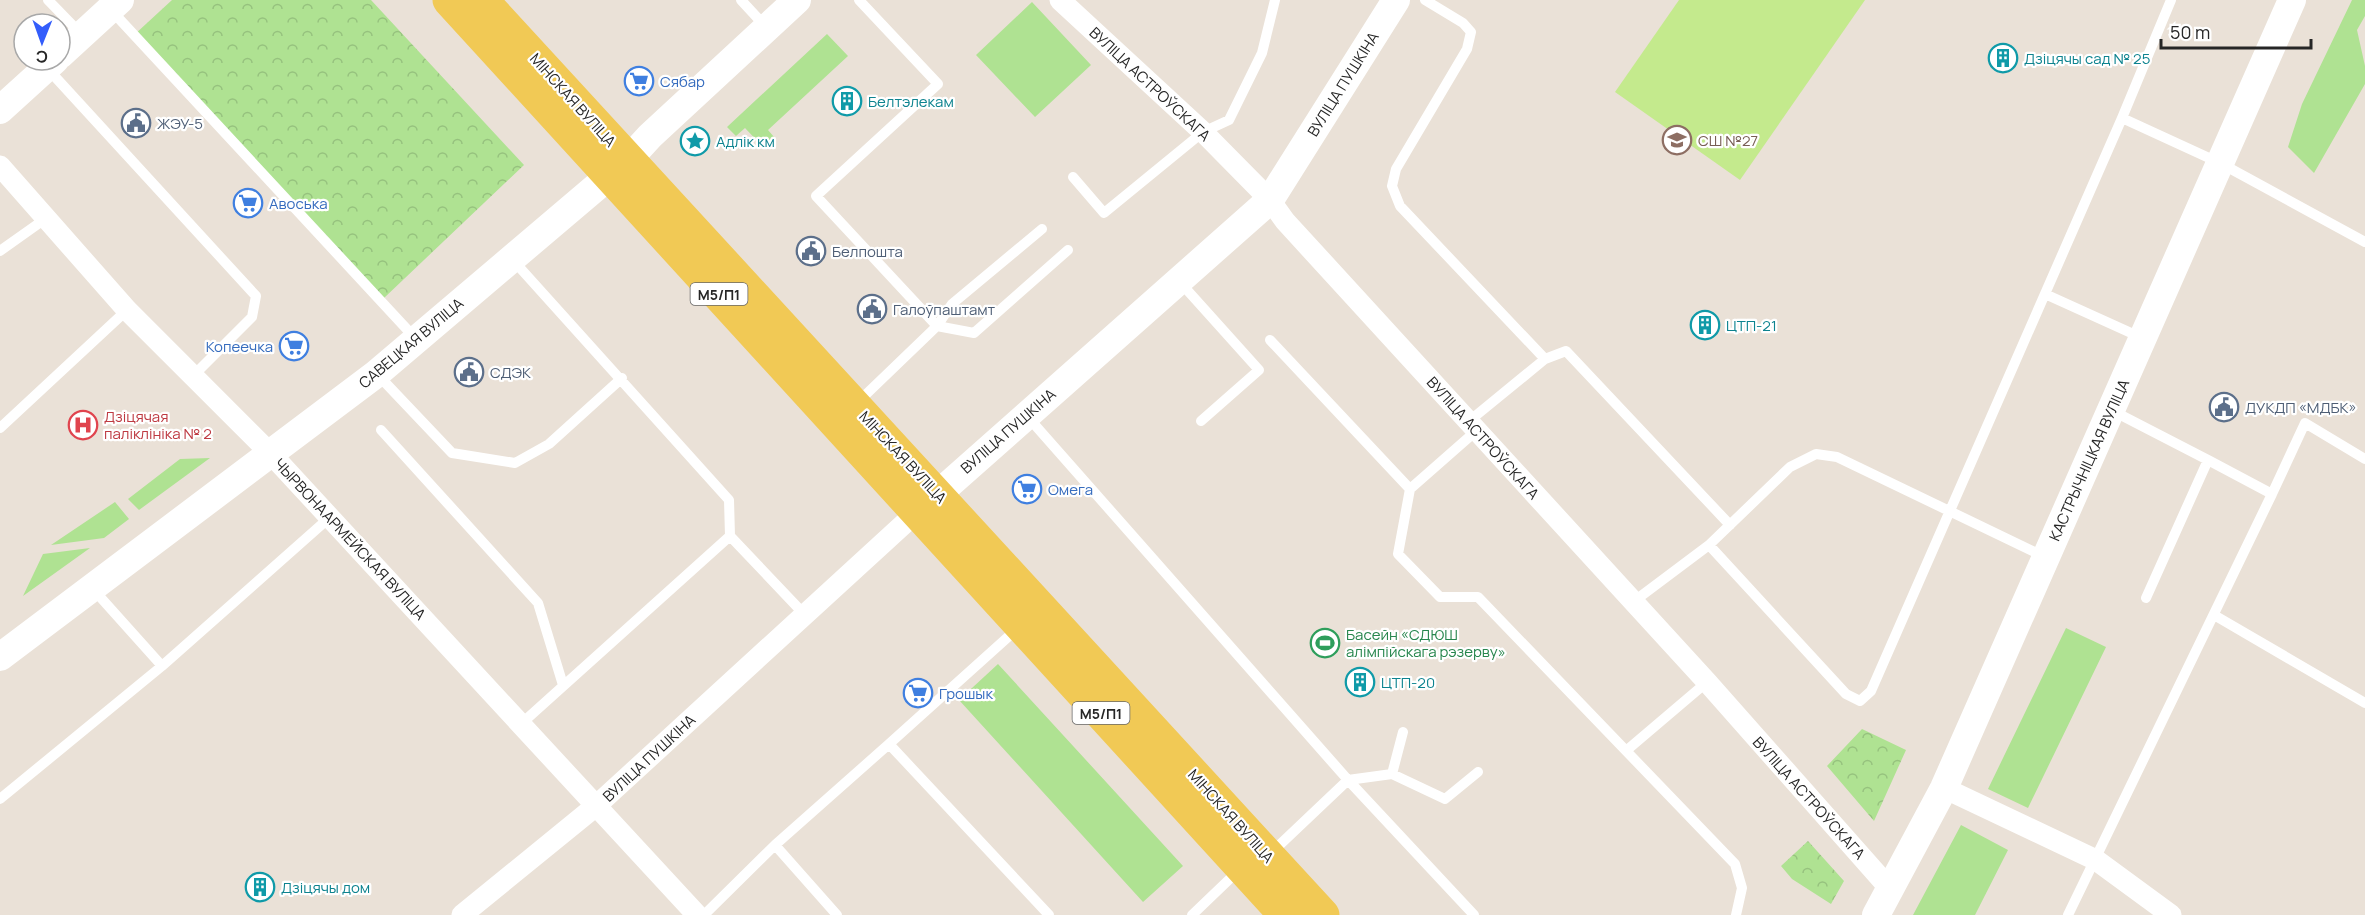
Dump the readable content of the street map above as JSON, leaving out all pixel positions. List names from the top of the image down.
{
  "streets": {
    "main road": [
      "ВУЛІЦА ПУШКІНА",
      "МІНСКАЯ ВУЛІЦА",
      "М5/П1",
      "САВЕЦКАЯ ВУЛІЦА",
      "КАСТРЫЧНІЦКАЯ ВУЛІЦА"
    ],
    "street": ["ВУЛІЦА АСТРОЎСКАГА", "ЧЫРВОНААРМЕЙСКАЯ ВУЛІЦА"]
  },
  "crossings": [
    ["ВУЛІЦА АСТРОЎСКАГА", "ВУЛІЦА ПУШКІНА"],
    ["ВУЛІЦА АСТРОЎСКАГА", "КАСТРЫЧНІЦКАЯ ВУЛІЦА"],
    ["ВУЛІЦА ПУШКІНА", "МІНСКАЯ ВУЛІЦА"],
    ["ВУЛІЦА ПУШКІНА", "ЧЫРВОНААРМЕЙСКАЯ ВУЛІЦА"],
    ["МІНСКАЯ ВУЛІЦА", "САВЕЦКАЯ ВУЛІЦА"],
    ["САВЕЦКАЯ ВУЛІЦА", "ЧЫРВОНААРМЕЙСКАЯ ВУЛІЦА"]
  ],
  "places": {
    "building": [
      "Дзіцячы сад № 25",
      "Белтэлекам",
      "ЦТП-21",
      "ЦТП-20",
      "Дзіцячы дом"
    ],
    "supermarket": [
      "Сябар",
      "Авоська",
      "Копеечка",
      "Омега",
      "Грошык"
    ],
    "public building": [
      "ЖЭУ-5",
      "Белпошта",
      "Галоўпаштамт",
      "СДЭК",
      "ДУКДП «МДБК»"
    ],
    "school or university": ["СШ №27"],
    "place": ["Адлік км"],
    "hospital": ["Дзіцячая паліклініка № 2"],
    "sports": ["Басейн «СДЮШ алімпійскага рэзерву»"]
  },
  "scale_bar": "50 m",
  "north": "bottom"
}
